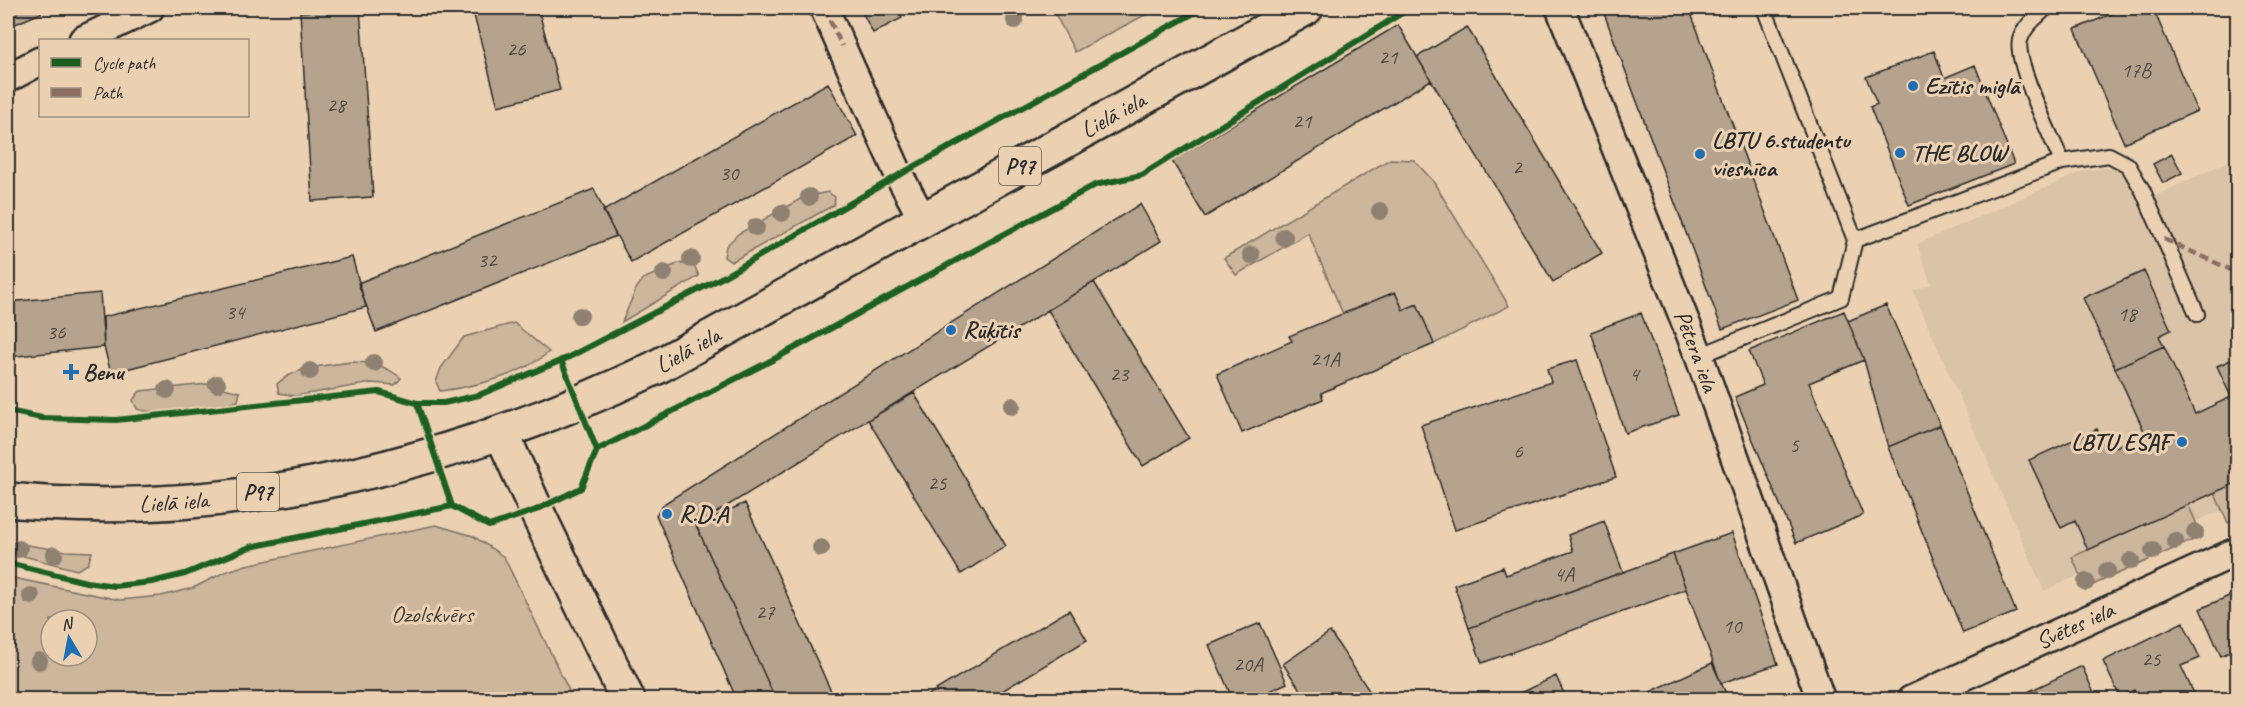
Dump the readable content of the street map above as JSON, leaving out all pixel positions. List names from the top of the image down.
{
  "streets": {
    "main road": ["Lielā iela", "P97"],
    "street": ["Pētera iela", "Svētes iela"]
  },
  "parks": ["Ozolskvērs"],
  "places": {
    "other": [
      "Ezītis miglā",
      "THE BLOW",
      "LBTU 6.studentu viesnīca",
      "Rūķītis",
      "LBTU ESAF",
      "R.D.A"
    ],
    "health": ["Benu"]
  },
  "house_numbers": [
    "26",
    "21",
    "17B",
    "28",
    "21",
    "2",
    "30",
    "32",
    "34",
    "18",
    "36",
    "21A",
    "23",
    "4",
    "5",
    "6",
    "25",
    "4A",
    "27",
    "10",
    "25",
    "20A"
  ],
  "legend": ["Cycle path", "Path"],
  "north": "top"
}
